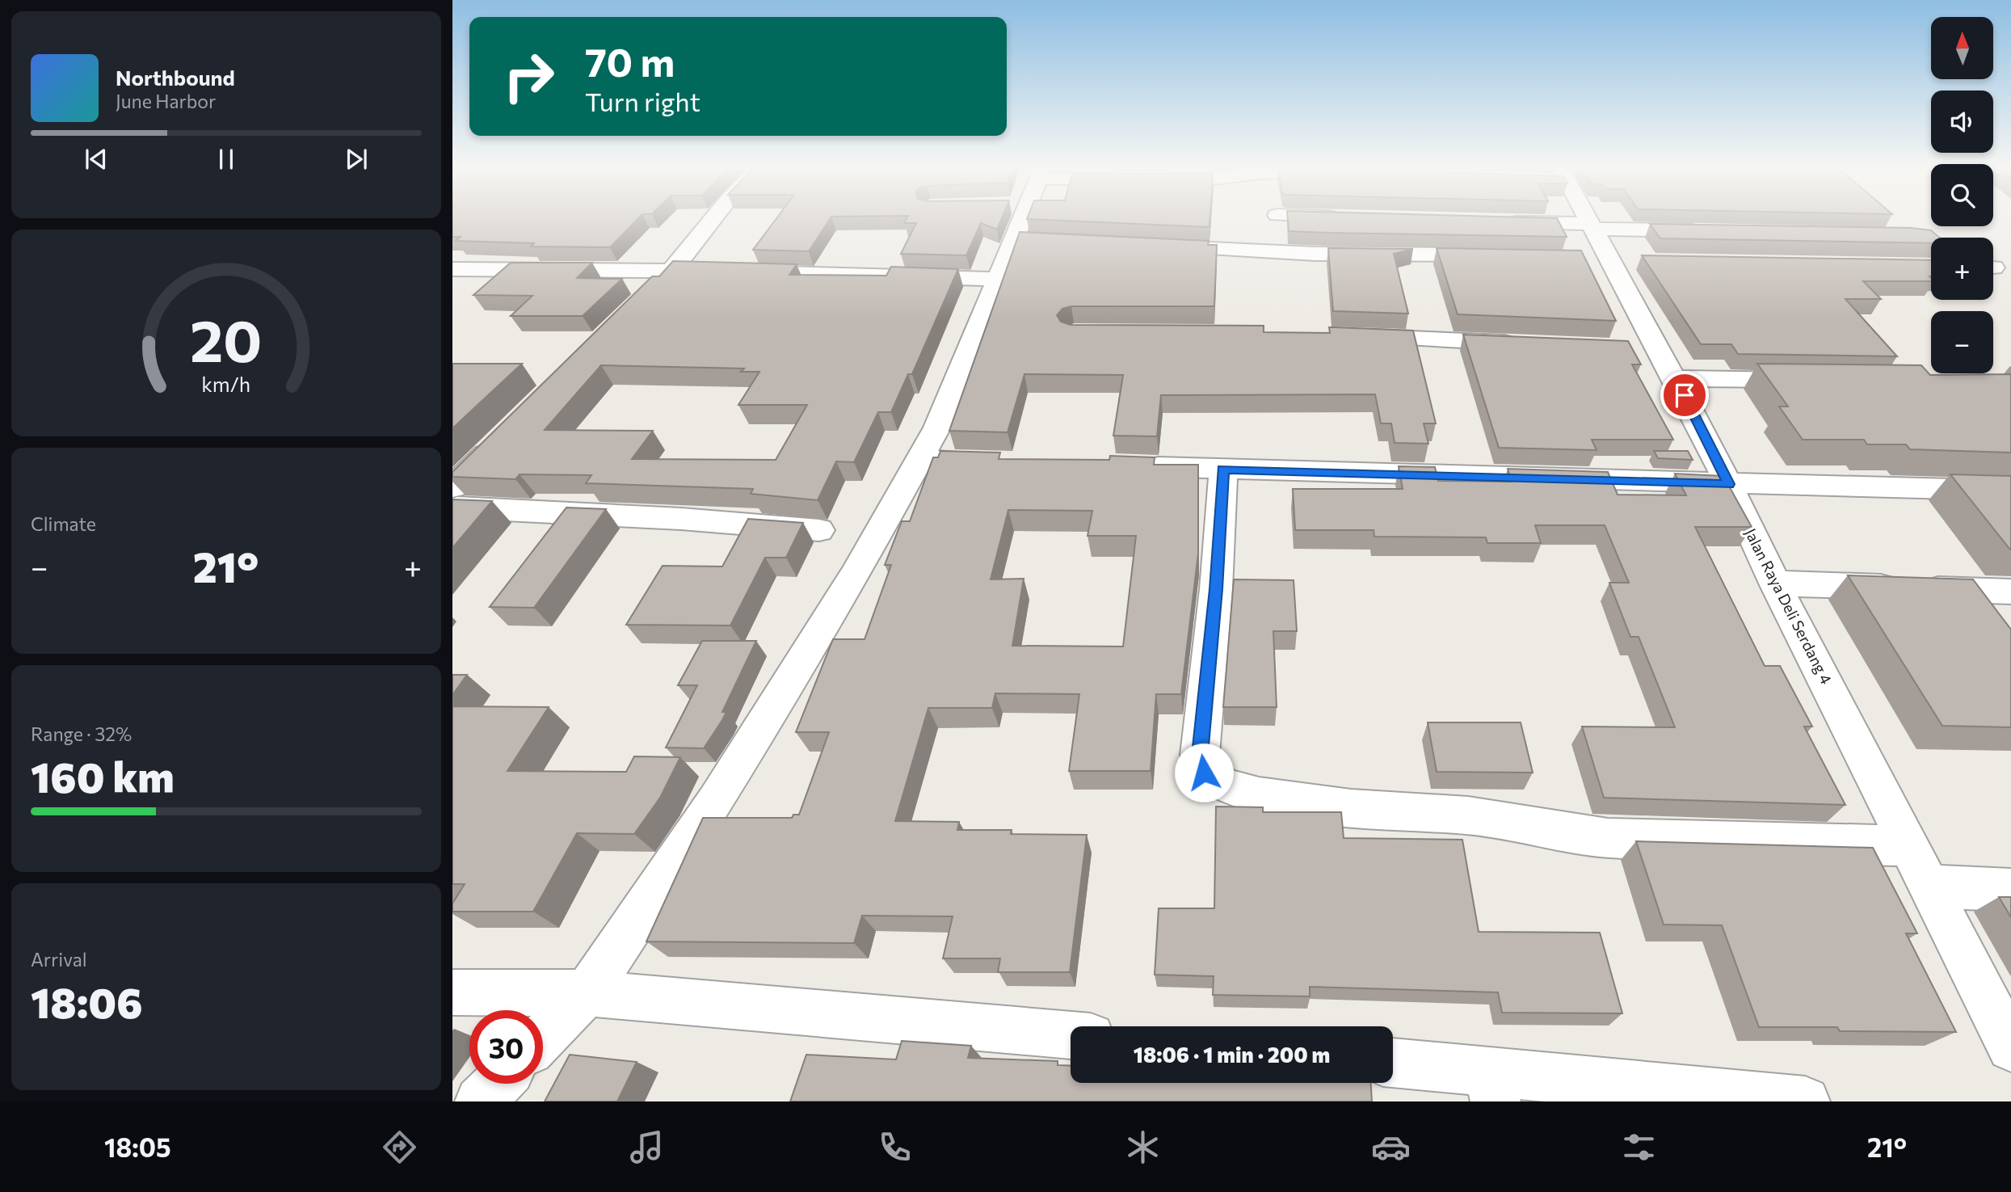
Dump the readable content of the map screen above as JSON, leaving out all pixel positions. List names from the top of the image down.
{
  "streets": {
    "street": ["Jalan Raya Deli Serdang 4"]
  },
  "north": "top",
  "page": {
    "map_buttons": ["+", "−"],
    "turn": ["70 m", "Turn right"],
    "song": ["Northbound", "June Harbor"],
    "tile": [
      "Climate",
      ["Range · 32%", "160 km"],
      ["Arrival", "18:06"]
    ],
    "heat": ["−", "21°", "+"],
    "limit": "30",
    "trip": "18:06 · 1 min · 200 m",
    "tabs": ["18:05", "21°"],
    "gauge": ["20", "km/h"]
  }
}
